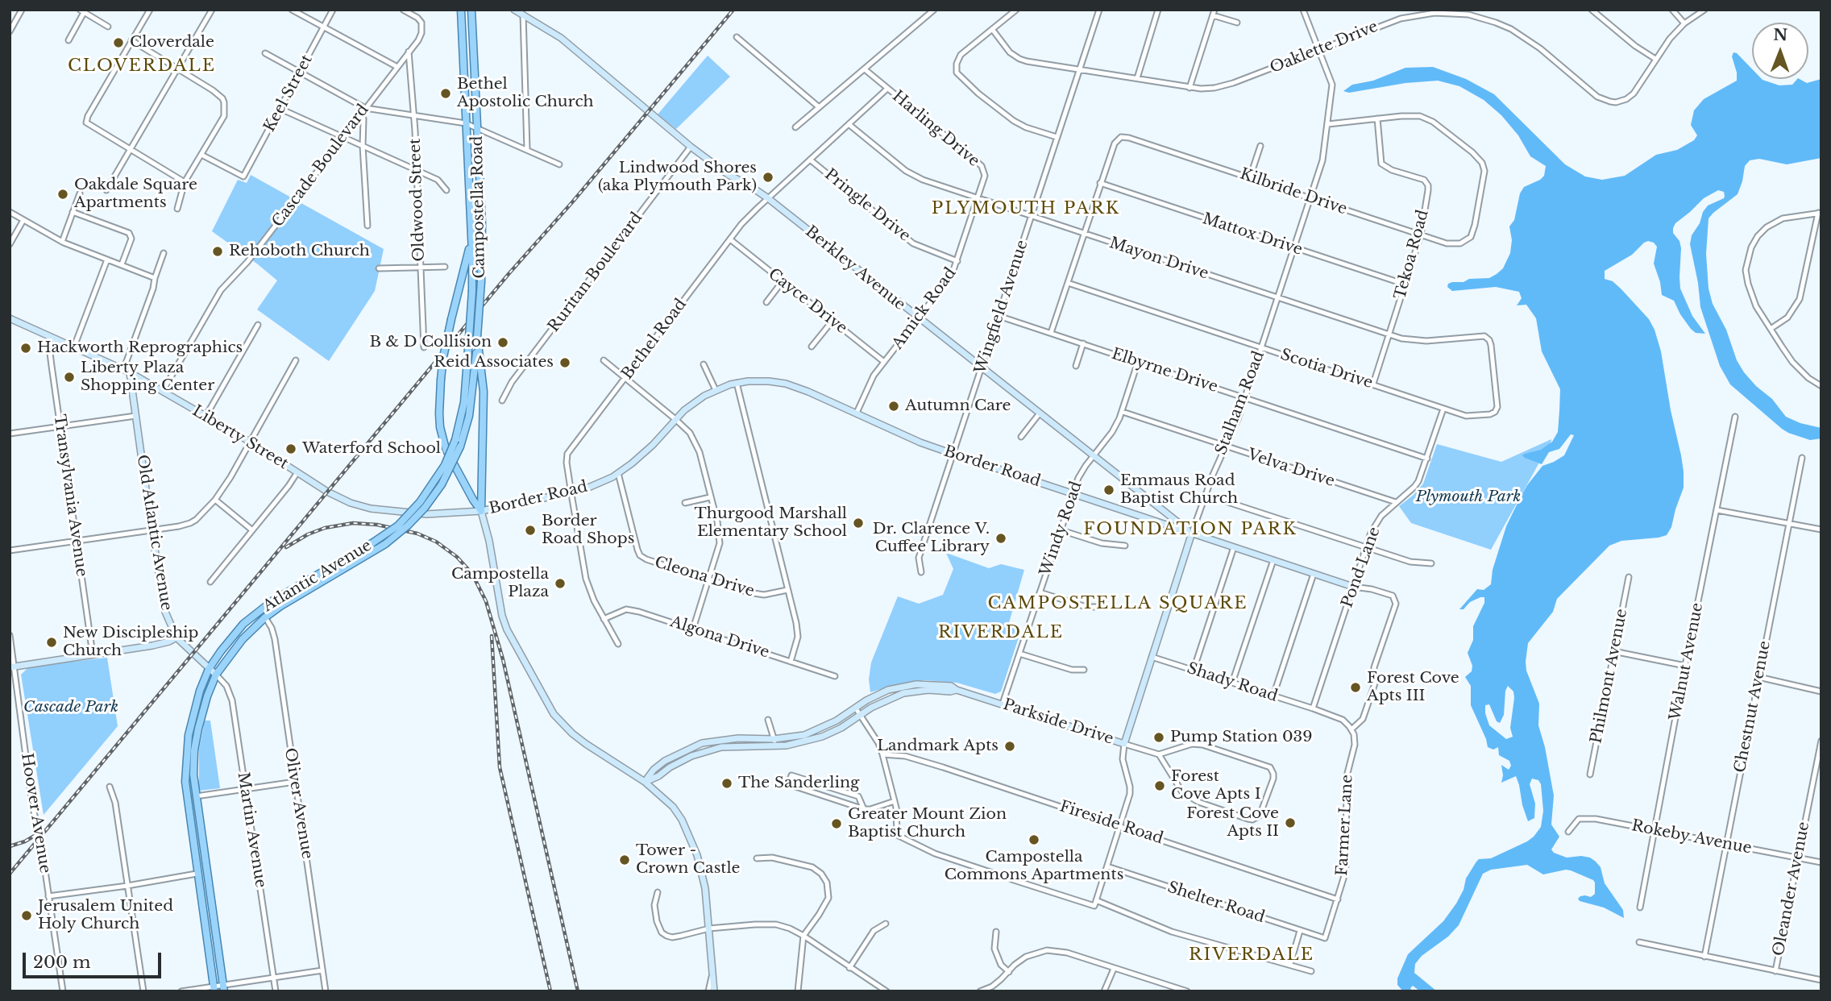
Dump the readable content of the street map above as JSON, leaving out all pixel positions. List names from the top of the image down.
{
  "streets": {
    "main road": ["Campostella Road", "Atlantic Avenue"],
    "street": [
      "Oaklette Drive",
      "Keel Street",
      "Harling Drive",
      "Cascade Boulevard",
      "Kilbride Drive",
      "Oldwood Street",
      "Pringle Drive",
      "Mattox Drive",
      "Tekoa Road",
      "Mayon Drive",
      "Berkley Avenue",
      "Ruritan Boulevard",
      "Cayce Drive",
      "Wingfield Avenue",
      "Amick Road",
      "Bethel Road",
      "Scotia Drive",
      "Elbyrne Drive",
      "Stalham Road",
      "Liberty Street",
      "Border Road",
      "Velva Drive",
      "Transylvania Avenue",
      "Windy Road",
      "Old Atlantic Avenue",
      "Pond Lane",
      "Cleona Drive",
      "Algona Drive",
      "Walnut Avenue",
      "Philmont Avenue",
      "Shady Road",
      "Chestnut Avenue",
      "Parkside Drive",
      "Oliver Avenue",
      "Hoover Avenue",
      "Fireside Road",
      "Farmer Lane",
      "Martin Avenue",
      "Rokeby Avenue",
      "Oleander Avenue",
      "Shelter Road"
    ]
  },
  "crossings": [
    ["Oaklette Drive", "Wingfield Avenue"],
    ["Oaklette Drive", "Stalham Road"],
    ["Harling Drive", "Mayon Drive"],
    ["Harling Drive", "Amick Road"],
    ["Harling Drive", "Bethel Road"],
    ["Cascade Boulevard", "Oldwood Street"],
    ["Cascade Boulevard", "Liberty Street"],
    ["Kilbride Drive", "Mattox Drive"],
    ["Kilbride Drive", "Tekoa Road"],
    ["Kilbride Drive", "Stalham Road"],
    ["Pringle Drive", "Amick Road"],
    ["Pringle Drive", "Bethel Road"],
    ["Campostella Road", "Atlantic Avenue"],
    ["Mattox Drive", "Tekoa Road"],
    ["Mattox Drive", "Stalham Road"],
    ["Tekoa Road", "Mayon Drive"],
    ["Tekoa Road", "Scotia Drive"],
    ["Mayon Drive", "Wingfield Avenue"],
    ["Mayon Drive", "Amick Road"],
    ["Mayon Drive", "Bethel Road"],
    ["Mayon Drive", "Scotia Drive"],
    ["Mayon Drive", "Stalham Road"],
    ["Berkley Avenue", "Ruritan Boulevard"],
    ["Berkley Avenue", "Wingfield Avenue"],
    ["Berkley Avenue", "Amick Road"],
    ["Berkley Avenue", "Bethel Road"],
    ["Berkley Avenue", "Stalham Road"],
    ["Berkley Avenue", "Border Road"],
    ["Berkley Avenue", "Windy Road"],
    ["Cayce Drive", "Amick Road"],
    ["Cayce Drive", "Bethel Road"],
    ["Wingfield Avenue", "Elbyrne Drive"],
    ["Wingfield Avenue", "Border Road"],
    ["Amick Road", "Border Road"],
    ["Bethel Road", "Border Road"],
    ["Bethel Road", "Algona Drive"],
    ["Scotia Drive", "Stalham Road"],
    ["Scotia Drive", "Pond Lane"],
    ["Elbyrne Drive", "Stalham Road"],
    ["Elbyrne Drive", "Windy Road"],
    ["Elbyrne Drive", "Pond Lane"],
    ["Stalham Road", "Border Road"],
    ["Stalham Road", "Velva Drive"],
    ["Stalham Road", "Shady Road"],
    ["Stalham Road", "Parkside Drive"],
    ["Stalham Road", "Fireside Road"],
    ["Stalham Road", "Shelter Road"],
    ["Liberty Street", "Border Road"],
    ["Liberty Street", "Transylvania Avenue"],
    ["Liberty Street", "Old Atlantic Avenue"],
    ["Border Road", "Windy Road"],
    ["Border Road", "Pond Lane"],
    ["Border Road", "Cleona Drive"],
    ["Border Road", "Shady Road"],
    ["Border Road", "Farmer Lane"],
    ["Velva Drive", "Windy Road"],
    ["Velva Drive", "Pond Lane"],
    ["Windy Road", "Parkside Drive"],
    ["Old Atlantic Avenue", "Atlantic Avenue"],
    ["Old Atlantic Avenue", "Martin Avenue"],
    ["Pond Lane", "Shady Road"],
    ["Atlantic Avenue", "Oliver Avenue"],
    ["Atlantic Avenue", "Martin Avenue"],
    ["Walnut Avenue", "Rokeby Avenue"],
    ["Shady Road", "Farmer Lane"],
    ["Chestnut Avenue", "Rokeby Avenue"],
    ["Fireside Road", "Farmer Lane"],
    ["Farmer Lane", "Shelter Road"],
    ["Rokeby Avenue", "Oleander Avenue"]
  ],
  "districts": [
    "CLOVERDALE",
    "PLYMOUTH PARK",
    "FOUNDATION PARK",
    "CAMPOSTELLA SQUARE",
    "RIVERDALE",
    "RIVERDALE"
  ],
  "parks": ["Plymouth Park", "Cascade Park"],
  "places": [
    "Cloverdale",
    "Bethel Apostolic Church",
    "Lindwood Shores (aka Plymouth Park)",
    "Oakdale Square Apartments",
    "Rehoboth Church",
    "B & D Collision",
    "Hackworth Reprographics",
    "Reid Associates",
    "Liberty Plaza Shopping Center",
    "Autumn Care",
    "Waterford School",
    "Emmaus Road Baptist Church",
    "Thurgood Marshall Elementary School",
    "Border Road Shops",
    "Dr. Clarence V. Cuffee Library",
    "Campostella Plaza",
    "New Discipleship Church",
    "Forest Cove Apts III",
    "Pump Station 039",
    "Landmark Apts",
    "The Sanderling",
    "Forest Cove Apts I",
    "Forest Cove Apts II",
    "Greater Mount Zion Baptist Church",
    "Campostella Commons Apartments",
    "Tower - Crown Castle",
    "Jerusalem United Holy Church"
  ],
  "scale_bar": "200 m",
  "north": "top"
}
